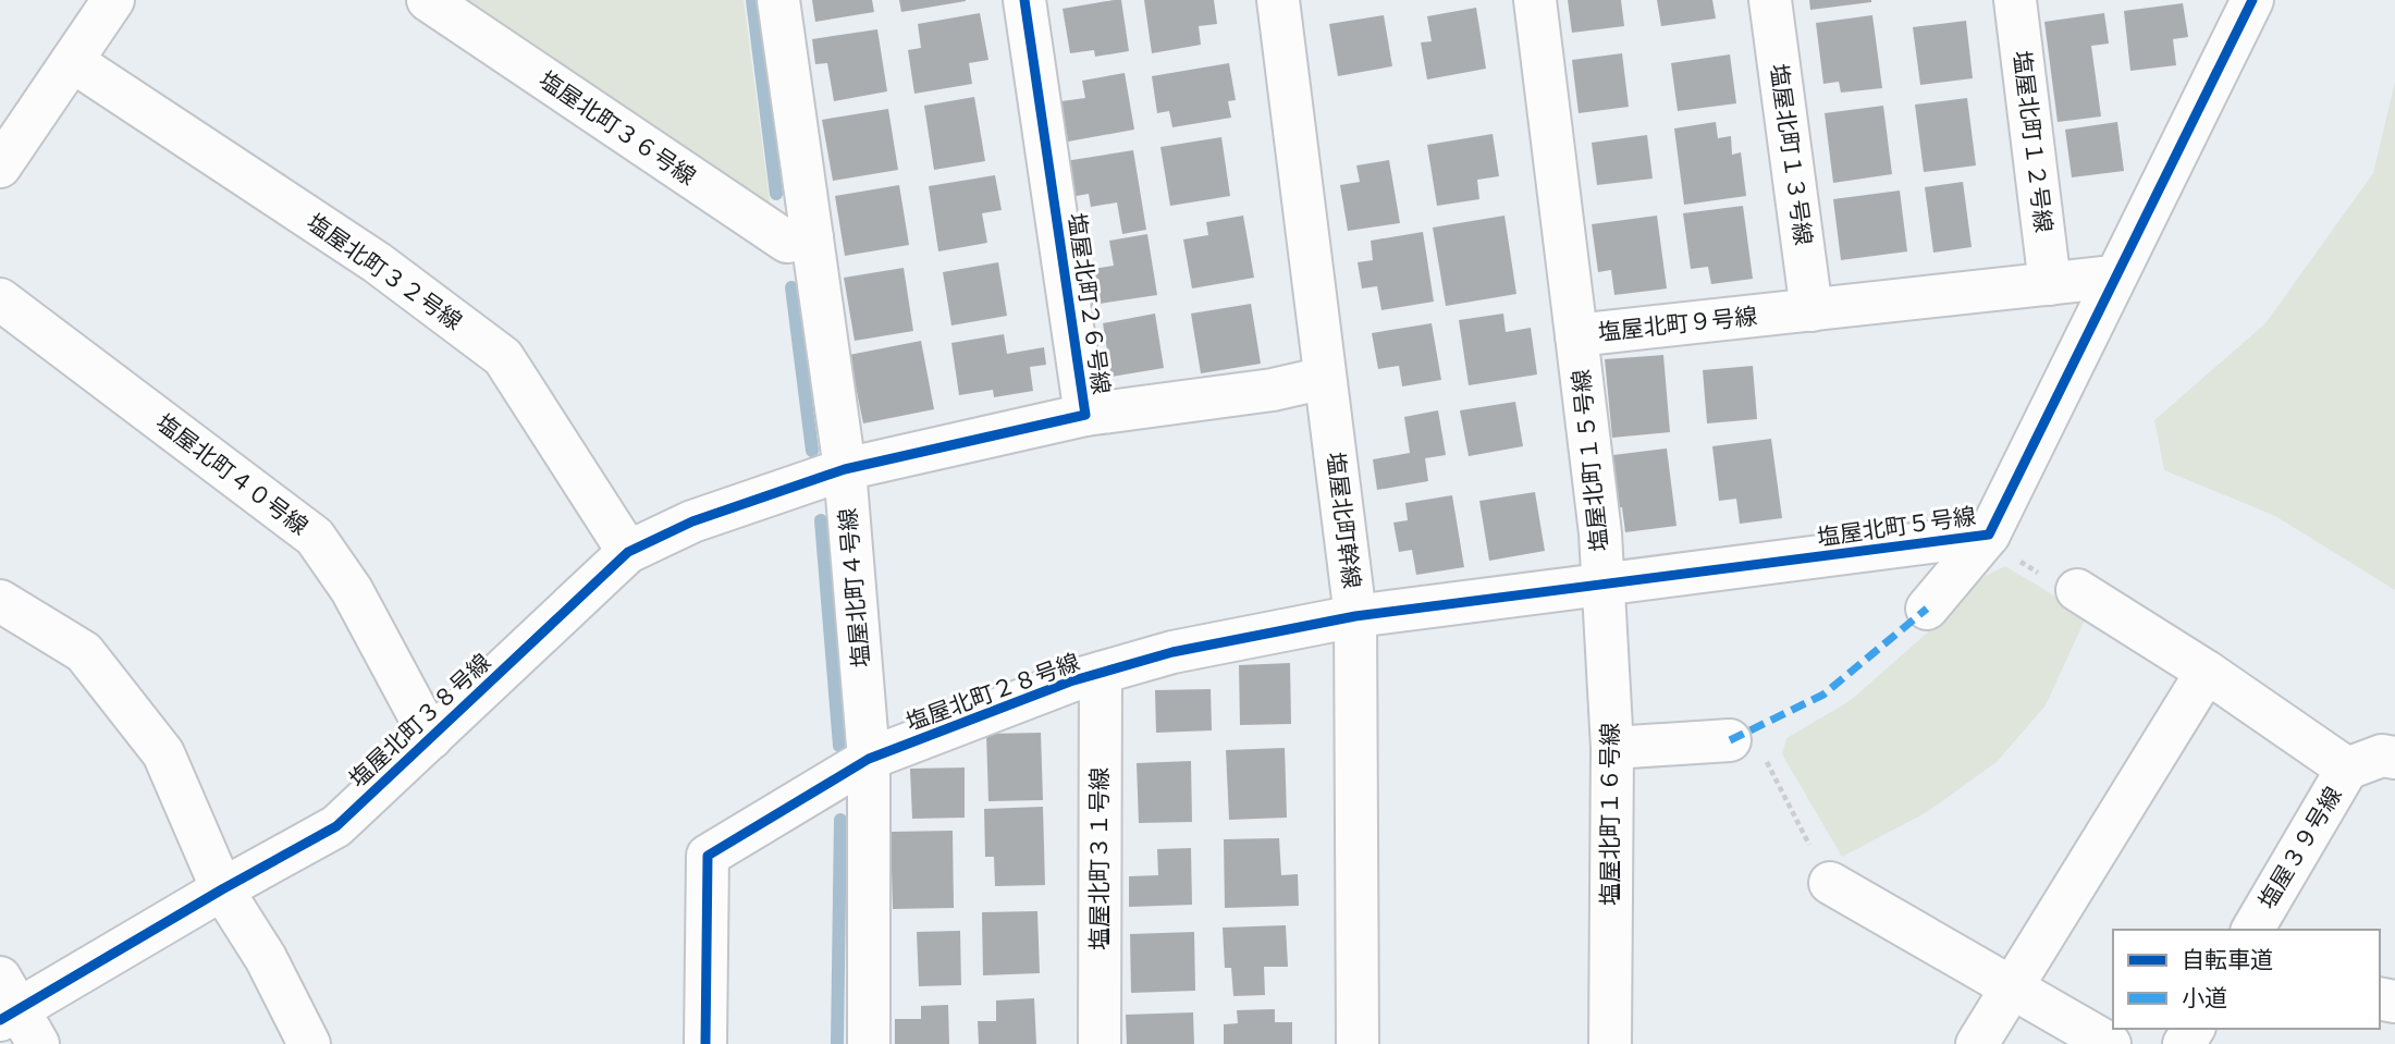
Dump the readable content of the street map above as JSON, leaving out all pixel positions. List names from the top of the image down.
{
  "streets": {
    "street": [
      "塩屋北町３６号線",
      "塩屋北町１２号線",
      "塩屋北町１３号線",
      "塩屋北町３２号線",
      "塩屋北町２６号線",
      "塩屋北町９号線",
      "塩屋北町１５号線",
      "塩屋北町４０号線",
      "塩屋北町幹線",
      "塩屋北町５号線",
      "塩屋北町４号線",
      "塩屋北町２８号線",
      "塩屋北町３８号線",
      "塩屋北町１６号線",
      "塩屋３９号線",
      "塩屋北町３１号線"
    ]
  },
  "crossings": [
    ["塩屋北町３６号線", "塩屋北町４号線"],
    ["塩屋北町１２号線", "塩屋北町９号線"],
    ["塩屋北町１３号線", "塩屋北町９号線"],
    ["塩屋北町３２号線", "塩屋北町３８号線"],
    ["塩屋北町２６号線", "塩屋北町４号線"],
    ["塩屋北町２６号線", "塩屋北町３８号線"],
    ["塩屋北町９号線", "塩屋北町１５号線"],
    ["塩屋北町９号線", "塩屋北町５号線"],
    ["塩屋北町１５号線", "塩屋北町５号線"],
    ["塩屋北町１５号線", "塩屋北町１６号線"],
    ["塩屋北町４０号線", "塩屋北町３８号線"],
    ["塩屋北町幹線", "塩屋北町５号線"],
    ["塩屋北町幹線", "塩屋北町２８号線"],
    ["塩屋北町５号線", "塩屋北町２８号線"],
    ["塩屋北町５号線", "塩屋北町１６号線"],
    ["塩屋北町４号線", "塩屋北町２８号線"],
    ["塩屋北町４号線", "塩屋北町３８号線"],
    ["塩屋北町２８号線", "塩屋北町３１号線"]
  ],
  "legend": ["自転車道", "小道"]
}
